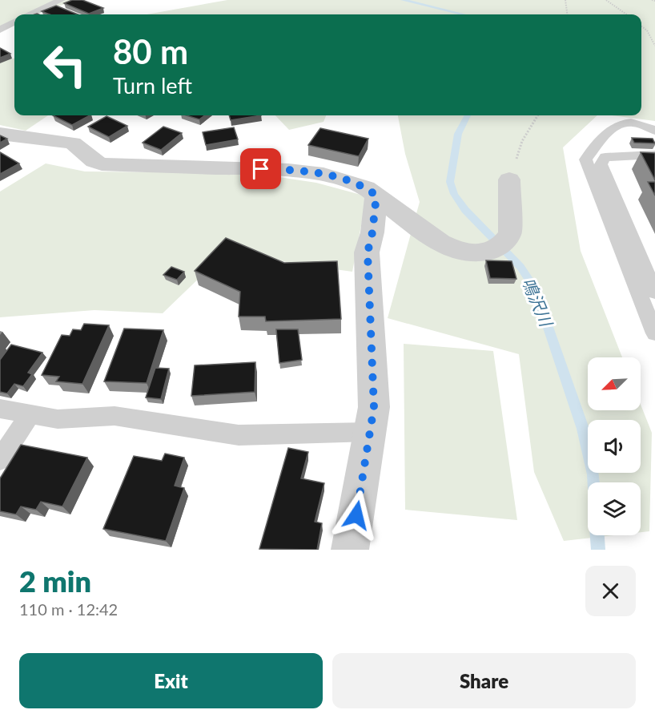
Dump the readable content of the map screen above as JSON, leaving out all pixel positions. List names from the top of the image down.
{
  "water": ["鳴沢川"],
  "north": "bottom left",
  "page": {
    "turn": ["80 m", "Turn left"],
    "heading": ["2 min", "110 m · 12:42"],
    "buttons": ["Exit", "Share"]
  }
}
